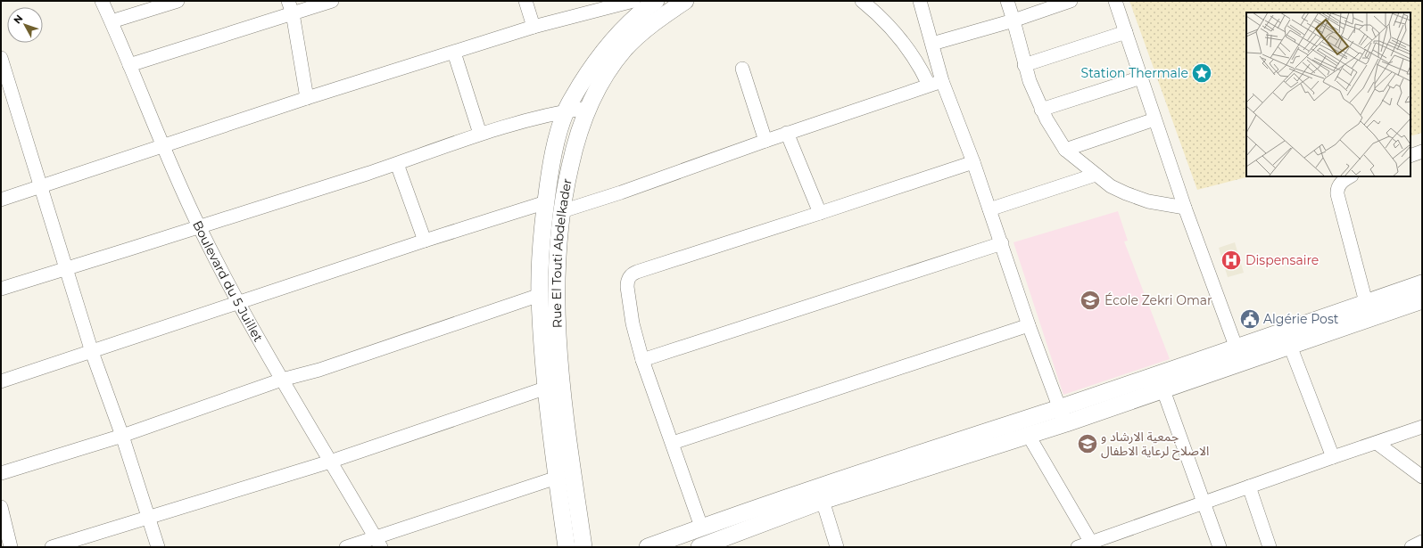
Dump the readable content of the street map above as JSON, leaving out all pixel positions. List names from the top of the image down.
{
  "streets": {
    "street": ["Rue El Touti Abdelkader", "Boulevard du 5 Juillet"]
  },
  "places": {
    "place": ["Station Thermale"],
    "hospital": ["Dispensaire"],
    "school or university": ["École Zekri Omar", "جمعية الارشاد و الاصلاح لرعاية الاطفال"],
    "public building": ["Algérie Post"]
  },
  "north": "top left"
}
